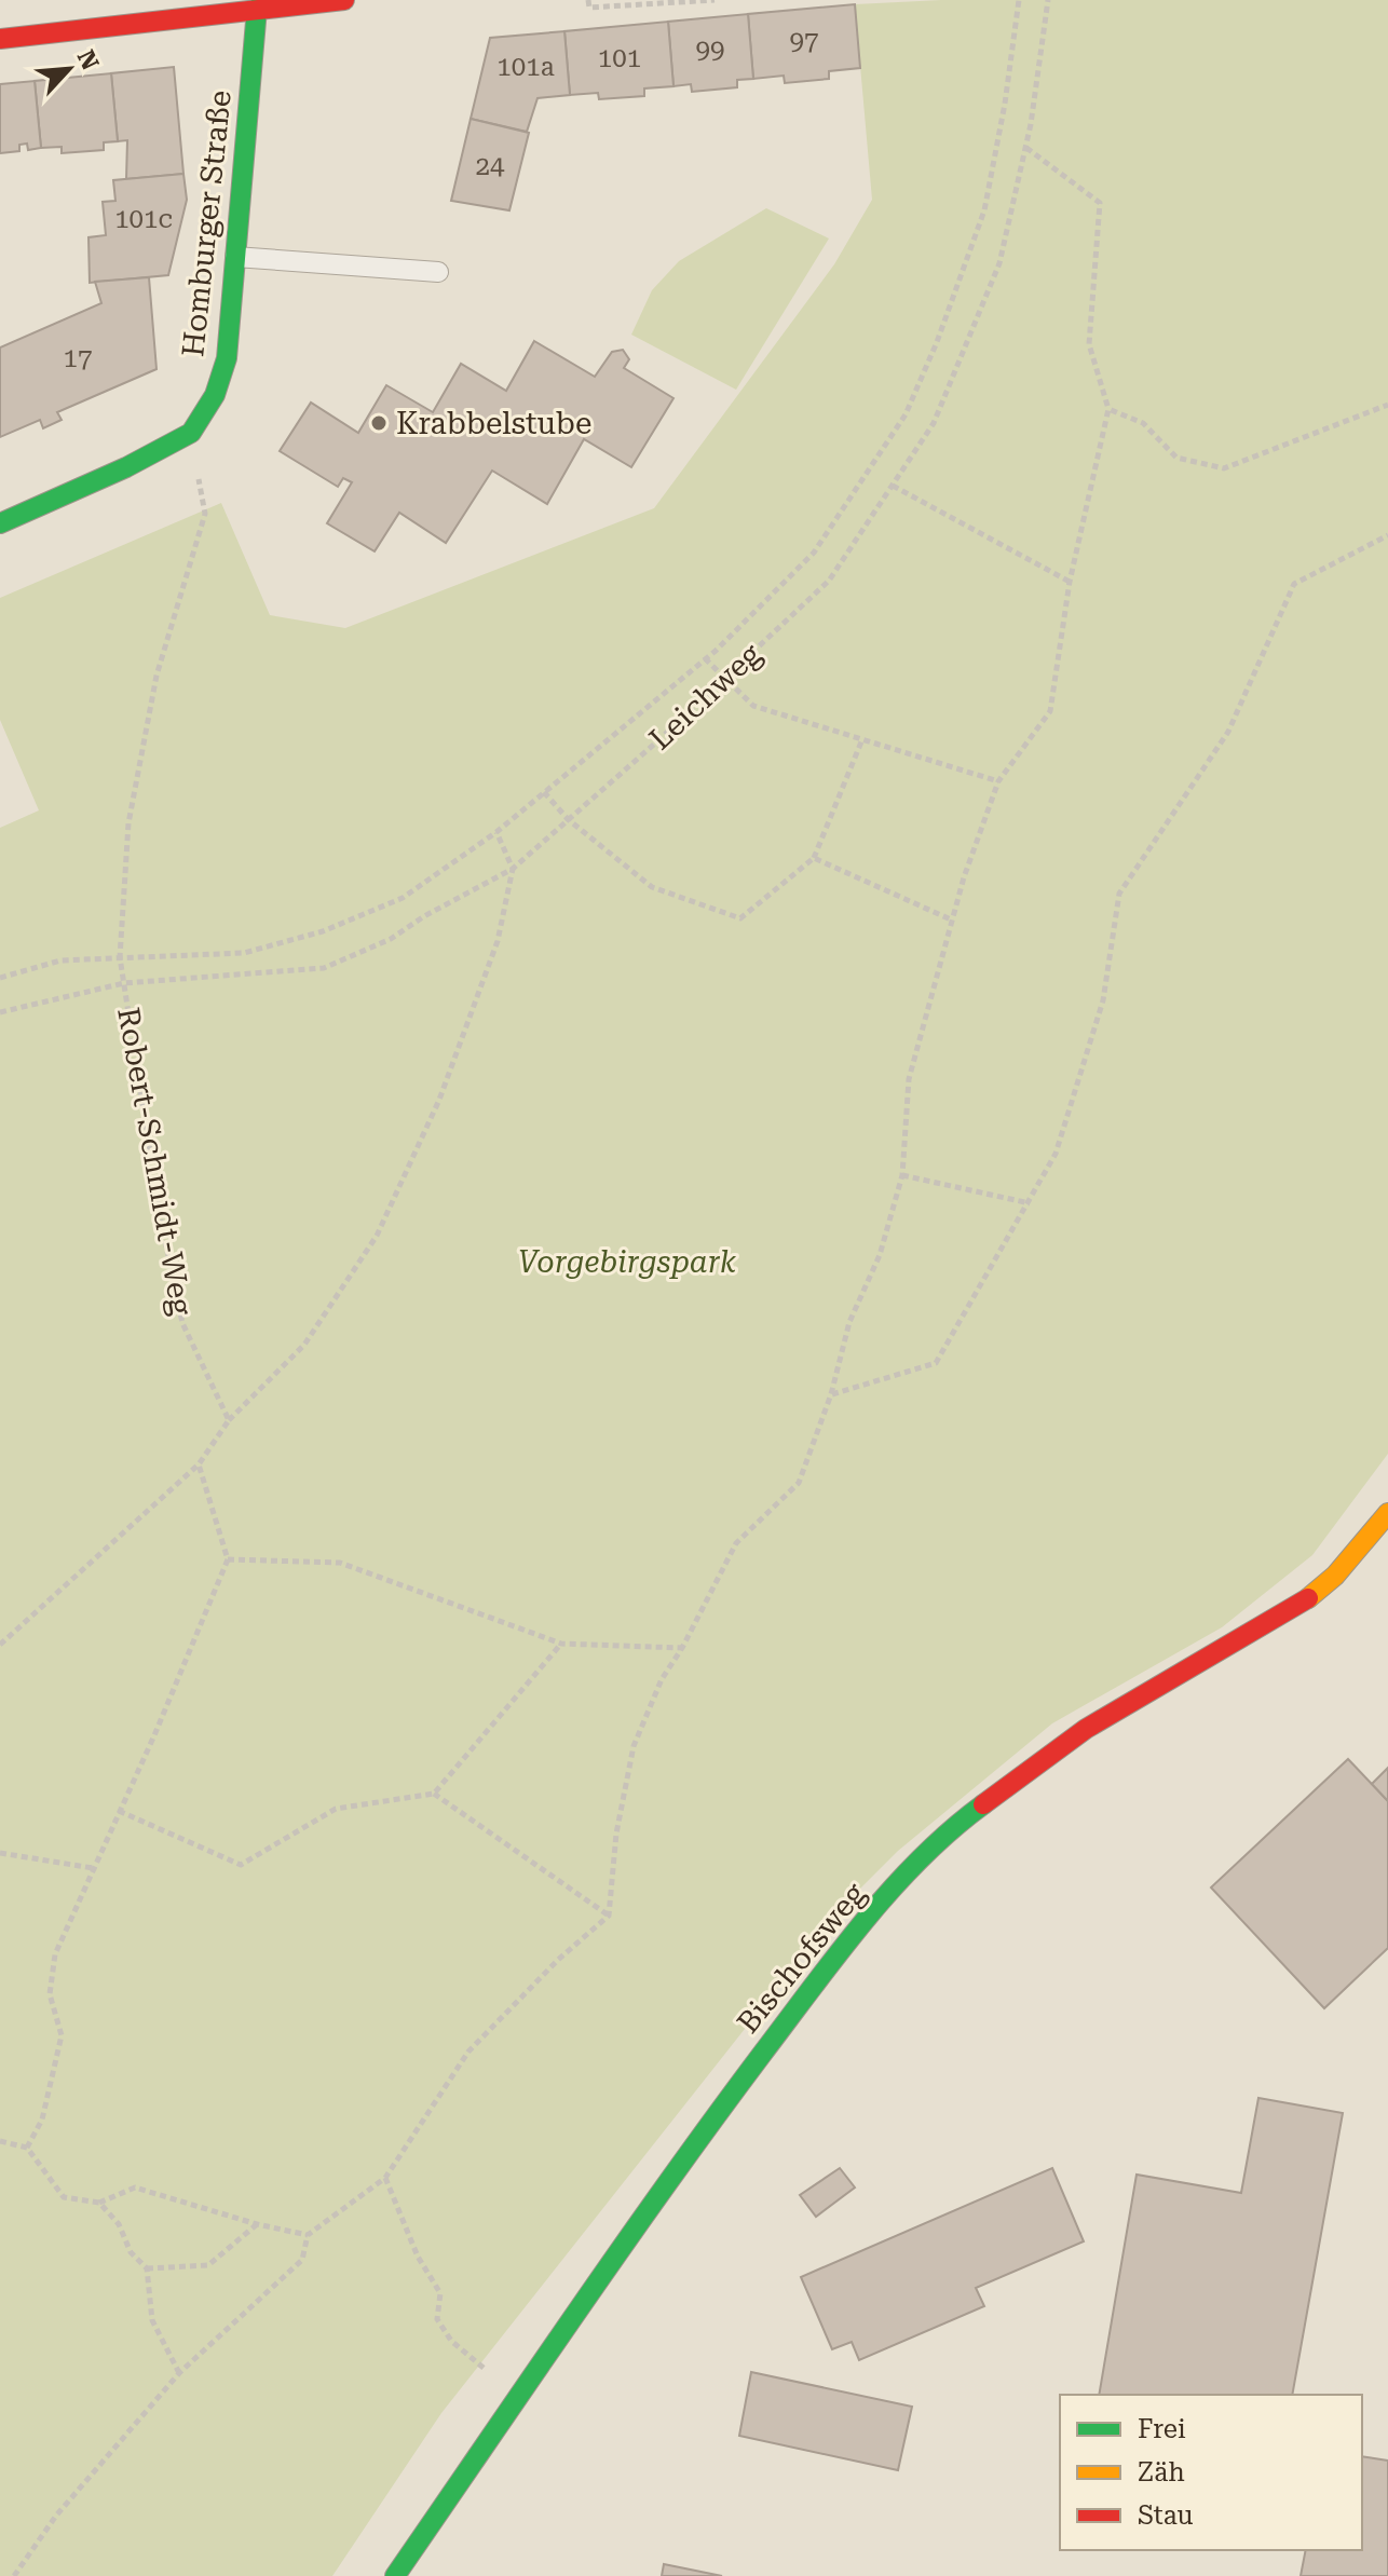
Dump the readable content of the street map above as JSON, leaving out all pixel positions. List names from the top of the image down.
{
  "streets": {
    "main road": ["Homburger Straße", "Bischofsweg"],
    "path": ["Leichweg", "Robert-Schmidt-Weg"]
  },
  "crossings": [
    ["Homburger Straße", "Robert-Schmidt-Weg"],
    ["Leichweg", "Robert-Schmidt-Weg"]
  ],
  "parks": ["Vorgebirgspark"],
  "places": ["Krabbelstube"],
  "house_numbers": [
    "97",
    "99",
    "101",
    "101a",
    "24",
    "101c",
    "17"
  ],
  "legend": ["Frei", "Zäh", "Stau"],
  "north": "top right"
}
